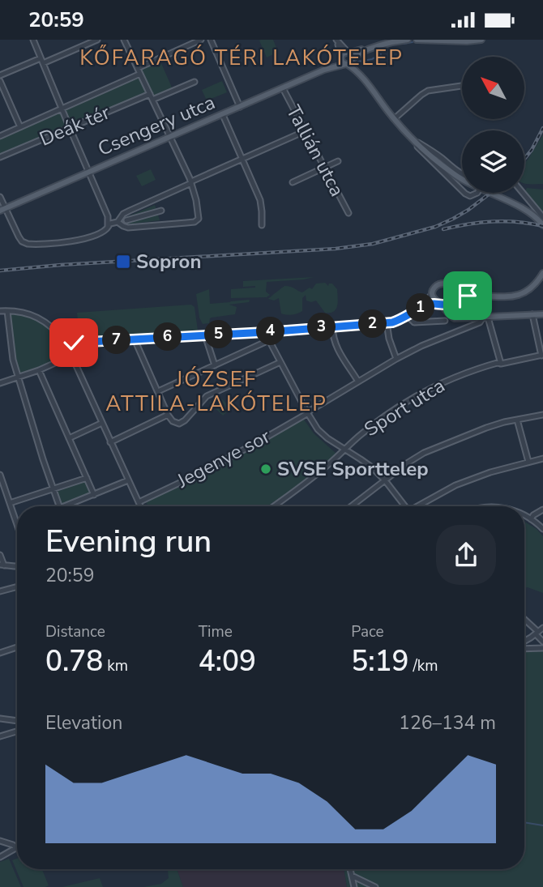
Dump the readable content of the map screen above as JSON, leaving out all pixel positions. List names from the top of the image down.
{
  "streets": {
    "main road": ["Csengery utca"],
    "street": [
      "Deák tér",
      "Tallián utca",
      "Sport utca",
      "Jegenye sor"
    ]
  },
  "crossings": [
    ["Csengery utca", "Tallián utca"]
  ],
  "districts": ["KŐFARAGÓ TÉRI LAKÓTELEP", "JÓZSEF ATTILA-LAKÓTELEP"],
  "places": {
    "transit": ["Sopron"],
    "other": ["SVSE Sporttelep"]
  },
  "north": "top left",
  "page": {
    "status": "20:59",
    "pins": [
      "1",
      "2",
      "3",
      "4",
      "5",
      "6",
      "7"
    ],
    "heading": ["Evening run", "20:59"],
    "stats": [
      ["Distance", "0.78 km"],
      ["Time", "4:09"],
      ["Pace", "5:19 /km"]
    ],
    "chart": ["Elevation", "126–134 m"]
  }
}
